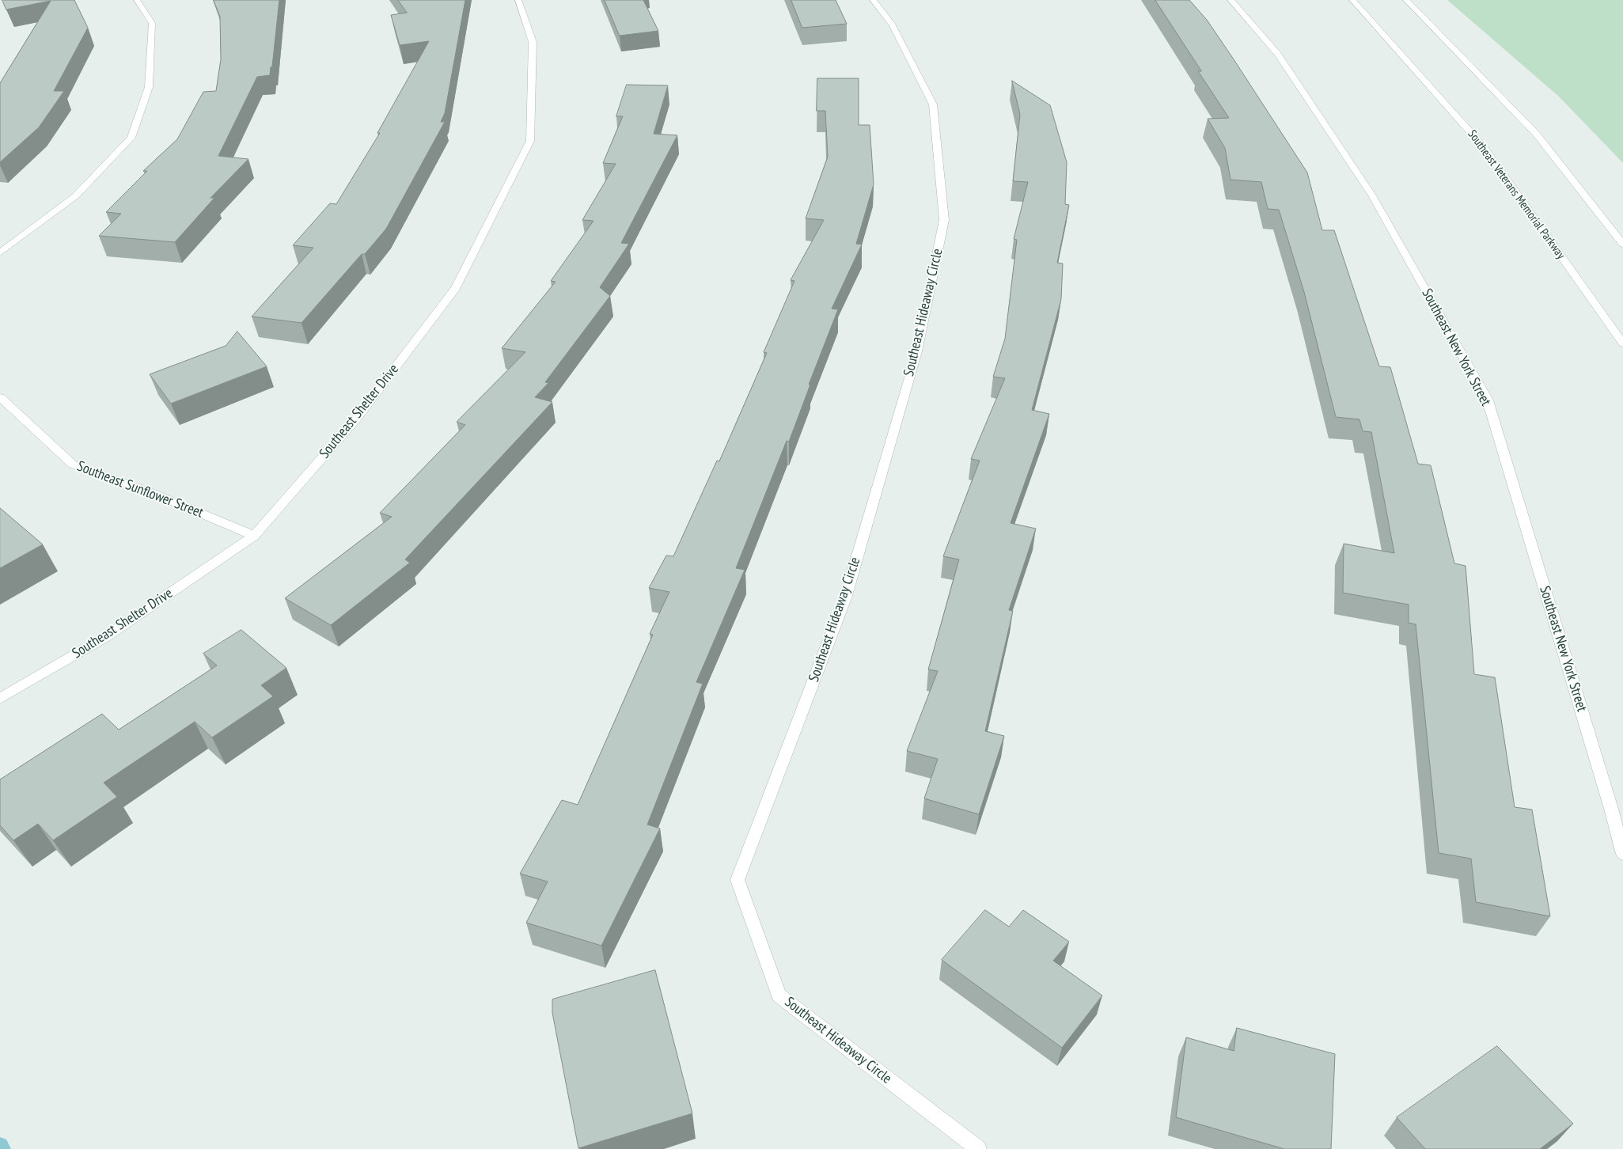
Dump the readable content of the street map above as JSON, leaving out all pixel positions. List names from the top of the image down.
{
  "streets": {
    "street": [
      "Southeast Veterans Memorial Parkway",
      "Southeast Hideaway Circle",
      "Southeast New York Street",
      "Southeast Shelter Drive",
      "Southeast Sunflower Street"
    ]
  },
  "crossings": [
    ["Southeast Shelter Drive", "Southeast Sunflower Street"]
  ]
}
